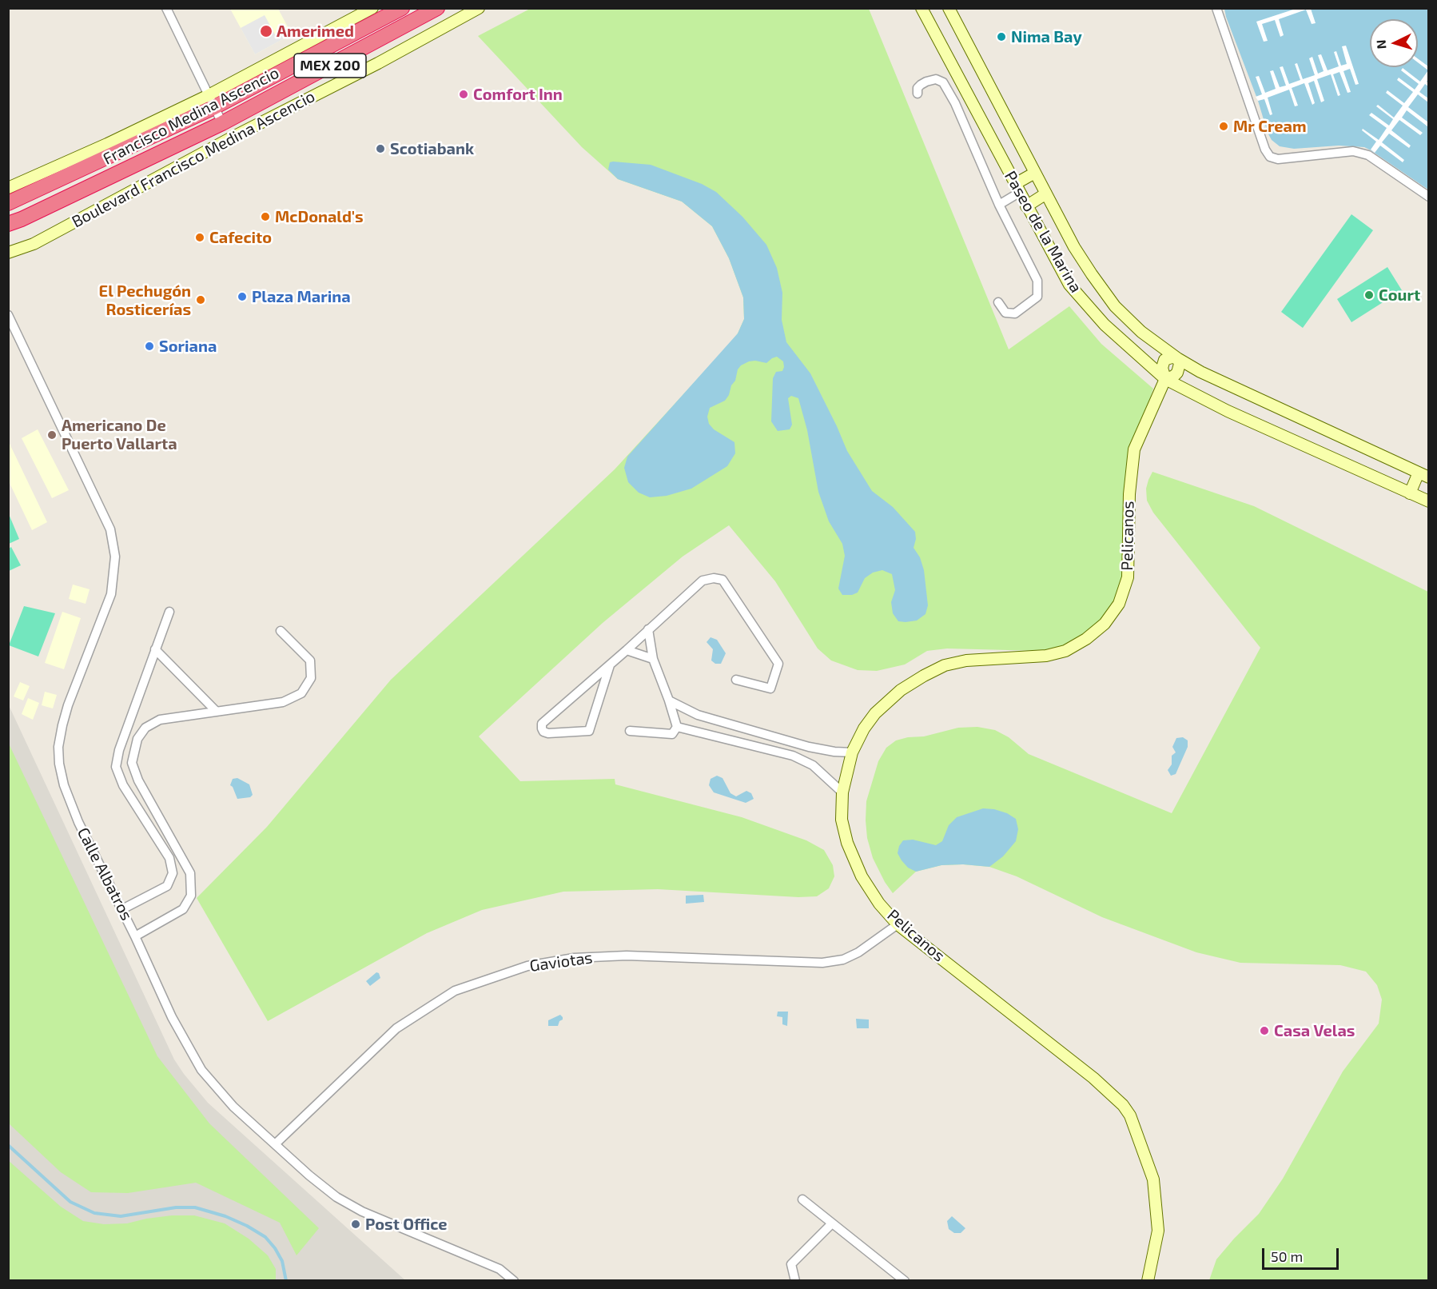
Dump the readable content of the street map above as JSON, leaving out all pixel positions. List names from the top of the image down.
{
  "streets": {
    "highway": ["MEX 200", "Francisco Medina Ascencio"],
    "street": [
      "Boulevard Francisco Medina Ascencio",
      "Paseo de la Marina",
      "Pelicanos",
      "Calle Albatros",
      "Gaviotas"
    ]
  },
  "crossings": [
    ["Paseo de la Marina", "Pelicanos"],
    ["Pelicanos", "Gaviotas"],
    ["Calle Albatros", "Gaviotas"]
  ],
  "places": [
    "Amerimed",
    "Nima Bay",
    "Comfort Inn",
    "Mr Cream",
    "Scotiabank",
    "McDonald's",
    "Cafecito",
    "Court",
    "Plaza Marina",
    "El Pechugón Rosticerías",
    "Soriana",
    "Americano De Puerto Vallarta",
    "Casa Velas",
    "Post Office"
  ],
  "scale_bar": "50 m",
  "north": "left"
}
